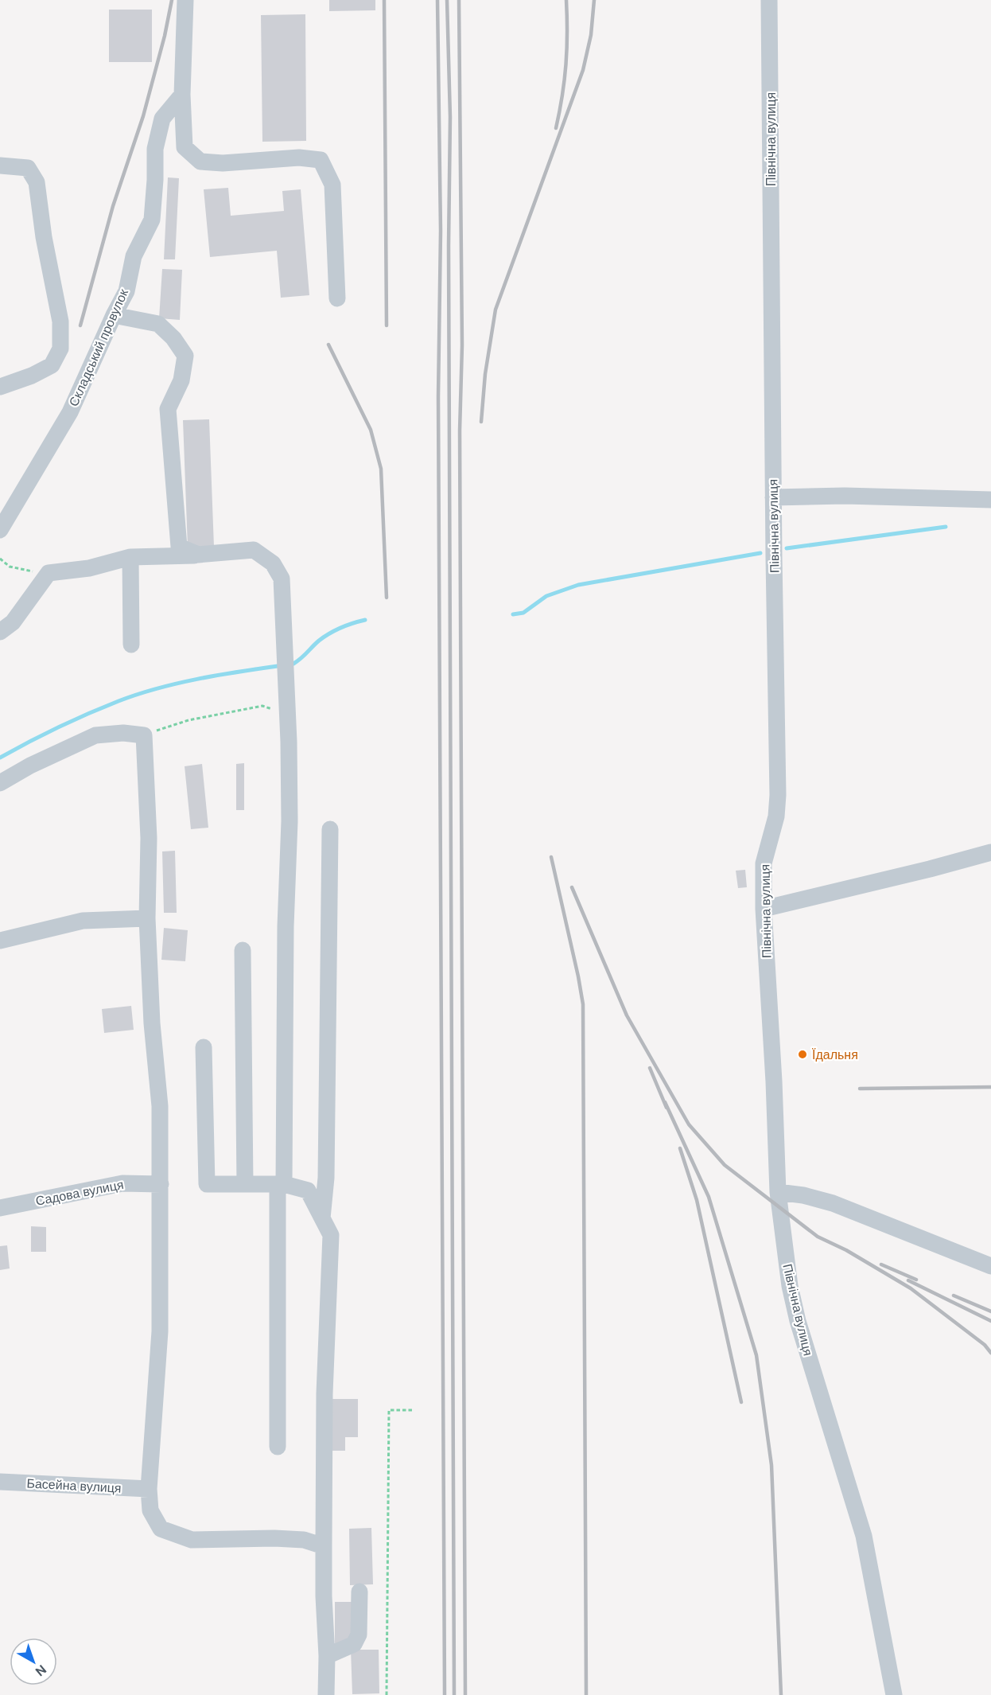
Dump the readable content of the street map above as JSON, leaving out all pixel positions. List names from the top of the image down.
{
  "streets": {
    "street": [
      "Північна вулиця",
      "Складський провулок",
      "Садова вулиця",
      "Басейна вулиця"
    ]
  },
  "places": ["Їдальня"],
  "north": "bottom right"
}
